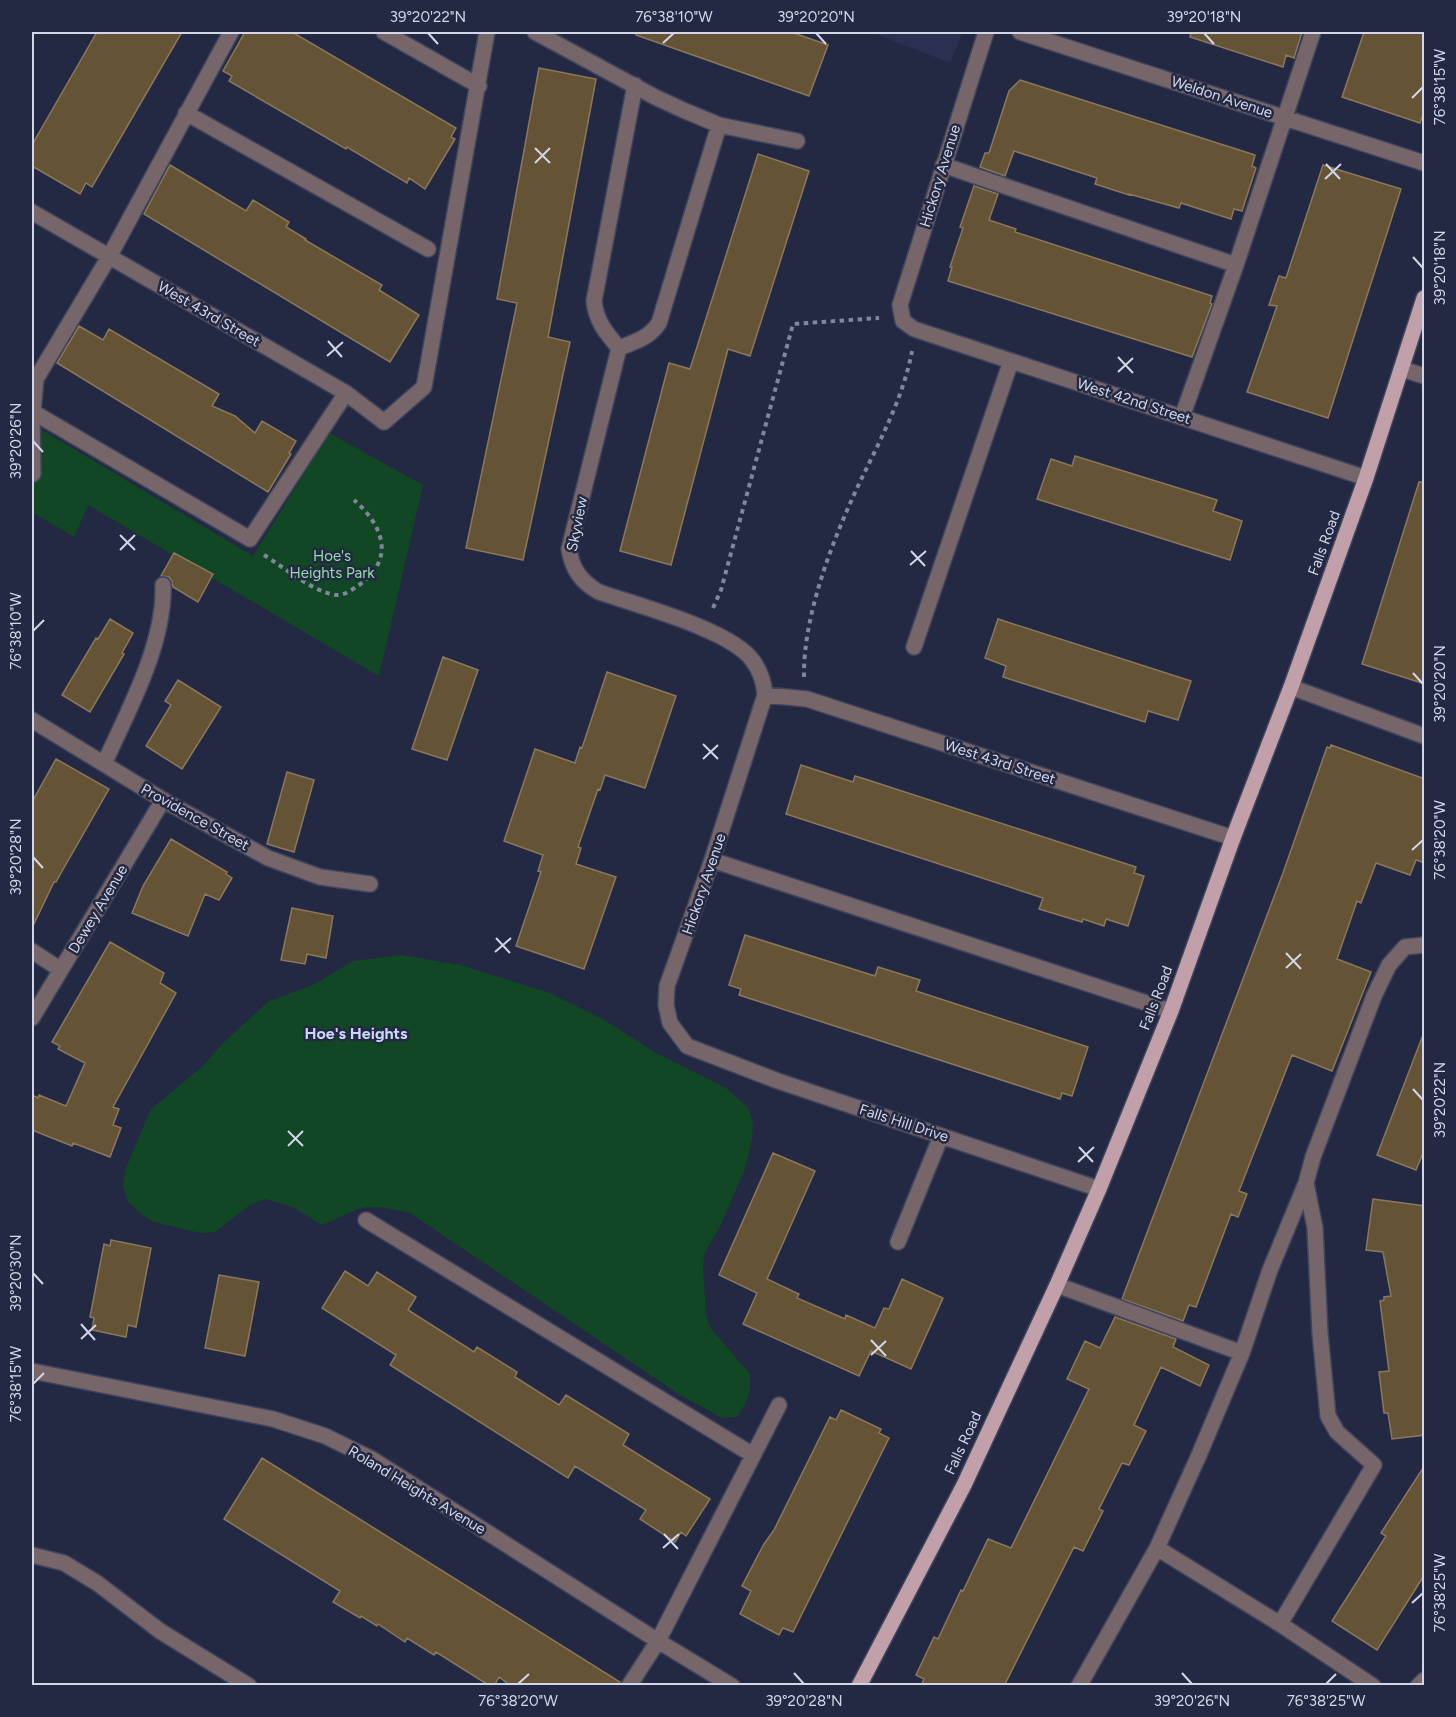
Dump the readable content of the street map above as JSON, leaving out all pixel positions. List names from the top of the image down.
{
  "streets": {
    "main road": ["Falls Road"],
    "street": [
      "Weldon Avenue",
      "Hickory Avenue",
      "West 43rd Street",
      "West 42nd Street",
      "Skyview",
      "Providence Street",
      "Dewey Avenue",
      "Falls Hill Drive",
      "Roland Heights Avenue"
    ]
  },
  "crossings": [
    ["Hickory Avenue", "West 43rd Street"],
    ["Hickory Avenue", "West 42nd Street"],
    ["Hickory Avenue", "Skyview"],
    ["Hickory Avenue", "Falls Hill Drive"],
    ["West 43rd Street", "Skyview"],
    ["West 43rd Street", "Falls Road"],
    ["West 42nd Street", "Falls Road"],
    ["Falls Road", "Falls Hill Drive"],
    ["Providence Street", "Dewey Avenue"]
  ],
  "districts": ["Hoe's Heights"],
  "parks": ["Hoe's Heights Park"],
  "coordinates": [
    "39°20'22\"N",
    "76°38'10\"W",
    "39°20'20\"N",
    "39°20'18\"N",
    "76°38'15\"W",
    "39°20'26\"N",
    "76°38'20\"W",
    "39°20'28\"N",
    "39°20'30\"N",
    "76°38'25\"W"
  ]
}
